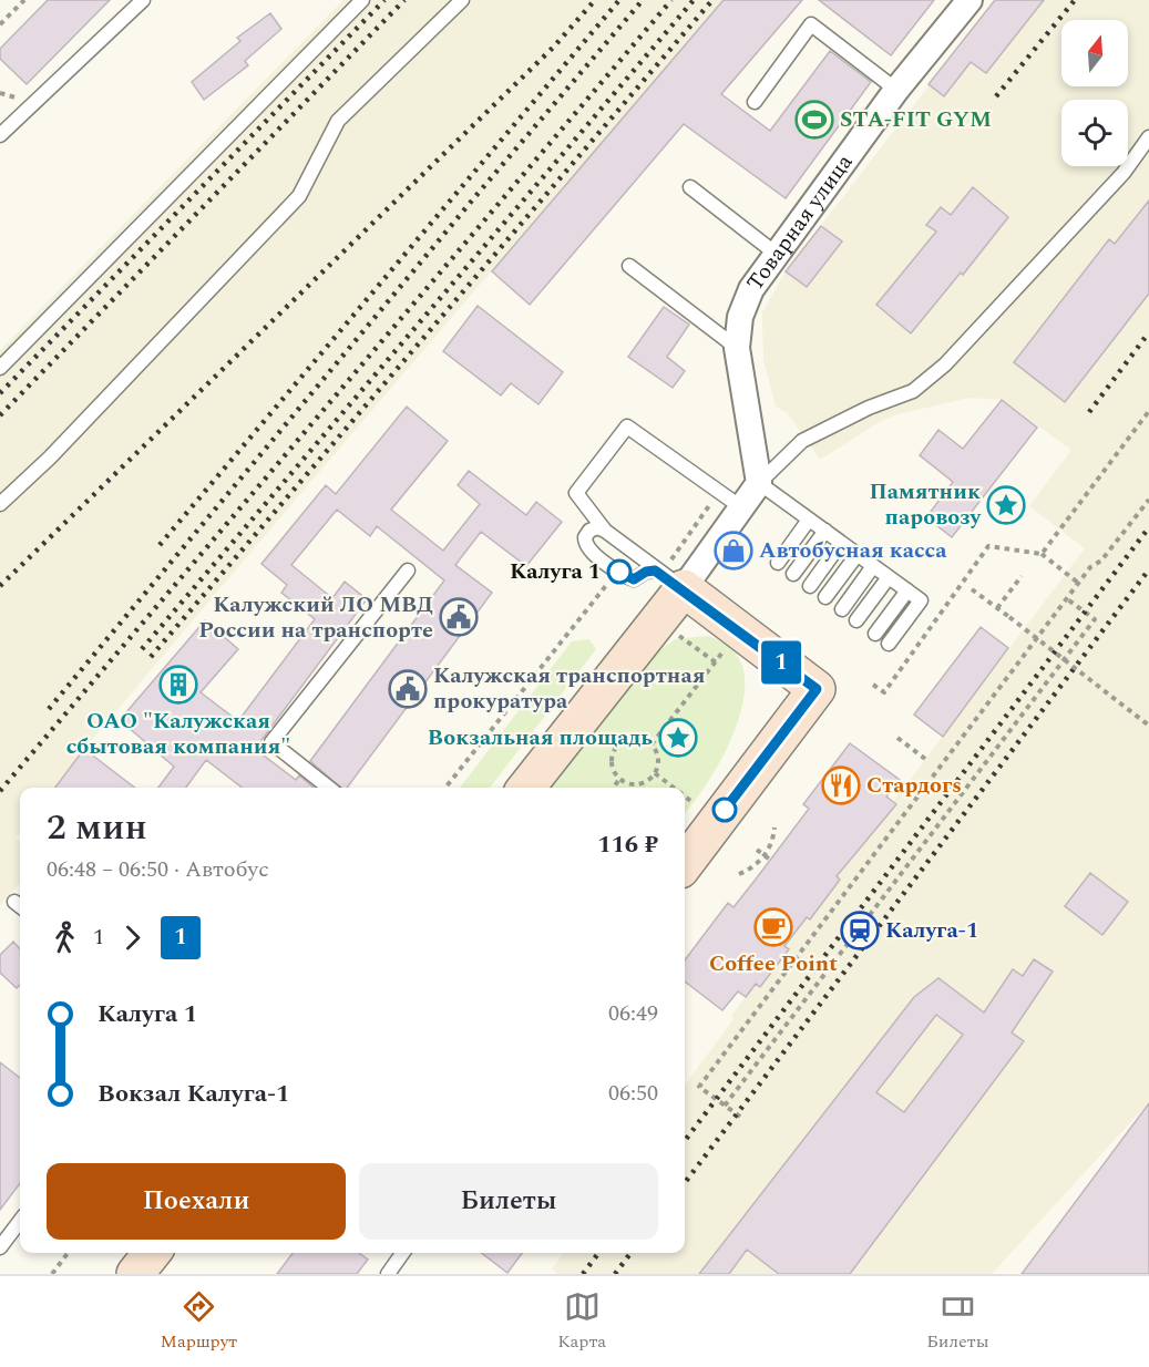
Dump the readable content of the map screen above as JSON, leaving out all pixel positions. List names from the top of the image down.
{
  "streets": {
    "street": ["Товарная улица"]
  },
  "places": {
    "sports": ["STA-FIT GYM"],
    "place": ["Памятник паровозу", "Вокзальная площадь"],
    "shop": ["Автобусная касса"],
    "other": ["Калуга 1"],
    "public building": ["Калужский ЛО МВД России на транспорте", "Калужская транспортная прокуратура"],
    "building": ["ОАО \"Калужская сбытовая компания\""],
    "restaurant": ["Стардогs"],
    "cafe": ["Coffee Point"],
    "station": ["Калуга-1"]
  },
  "lines": ["bus line 1"],
  "north": "top",
  "page": {
    "on_map": "1",
    "heading": ["2 мин", "06:48 – 06:50 · Автобус", "116 ₽"],
    "legs": ["1", "1"],
    "list": [
      {
        "name": "Калуга 1",
        "value": "06:49"
      },
      {
        "name": "Вокзал Калуга-1",
        "value": "06:50"
      }
    ],
    "buttons": ["Поехали", "Билеты"],
    "tabs": ["Маршрут", "Карта", "Билеты"]
  }
}
